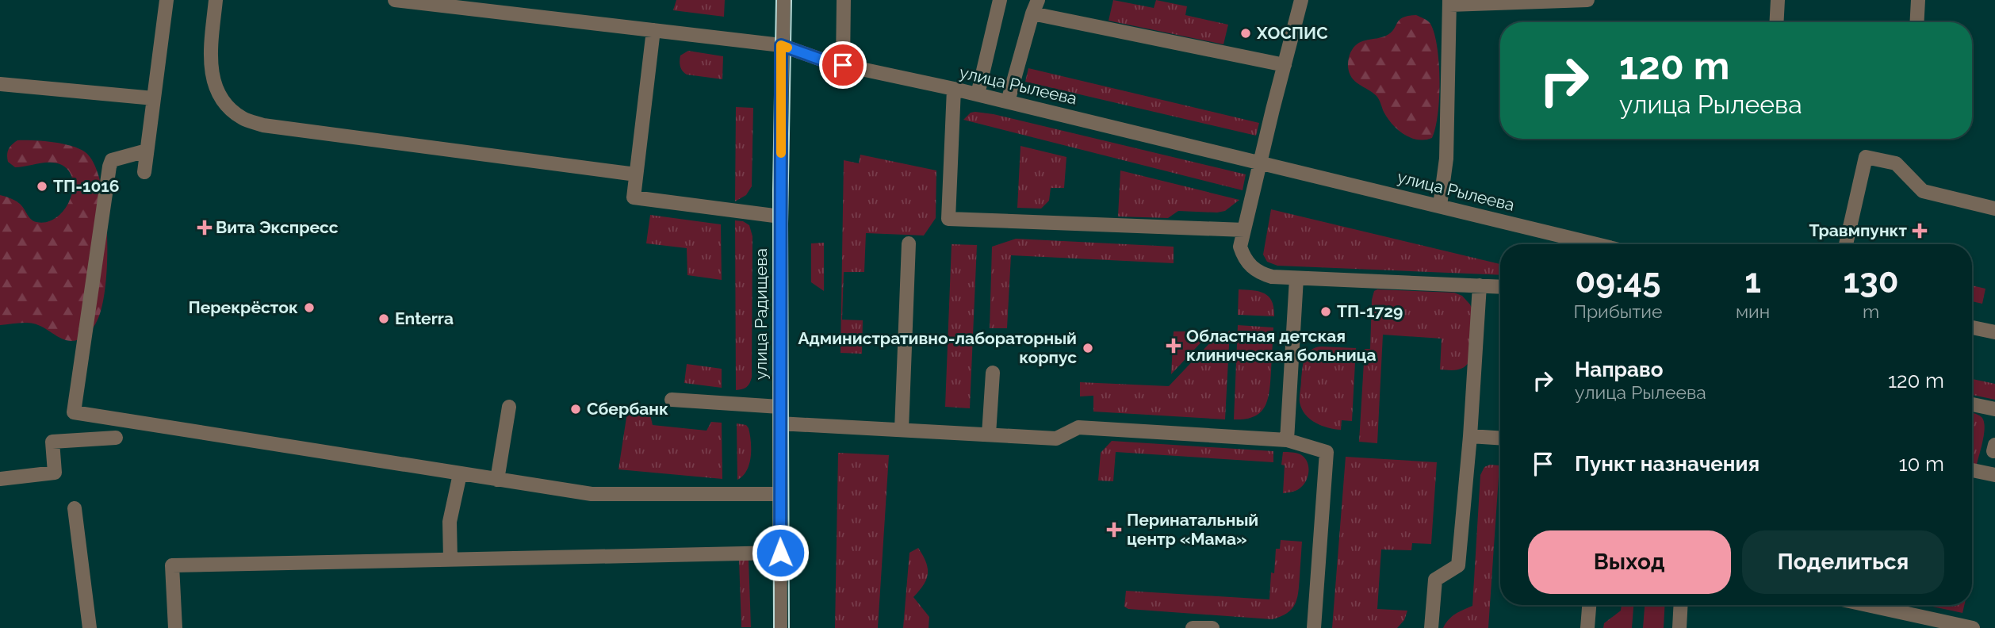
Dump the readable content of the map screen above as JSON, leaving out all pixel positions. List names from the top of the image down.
{
  "streets": {
    "street": ["улица Рылеева", "улица Радищева"]
  },
  "crossings": [
    ["улица Рылеева", "улица Радищева"]
  ],
  "places": {
    "other": [
      "ХОСПИС",
      "ТП-1016",
      "Перекрёсток",
      "ТП-1729",
      "Enterra",
      "Административно-лабораторный корпус",
      "Сбербанк"
    ],
    "health": [
      "Вита Экспресс",
      "Травмпункт",
      "Областная детская клиническая больница",
      "Перинатальный центр «Мама»"
    ]
  },
  "page": {
    "turn": ["120 m", "улица Рылеева"],
    "eta": [
      "09:45",
      "Прибытие",
      "1",
      "мин",
      "130",
      "m"
    ],
    "list": [
      {
        "name": "Направо",
        "note": "улица Рылеева",
        "value": "120 m"
      },
      {
        "name": "Пункт назначения",
        "value": "10 m"
      }
    ],
    "buttons": ["Выход", "Поделиться"]
  }
}
